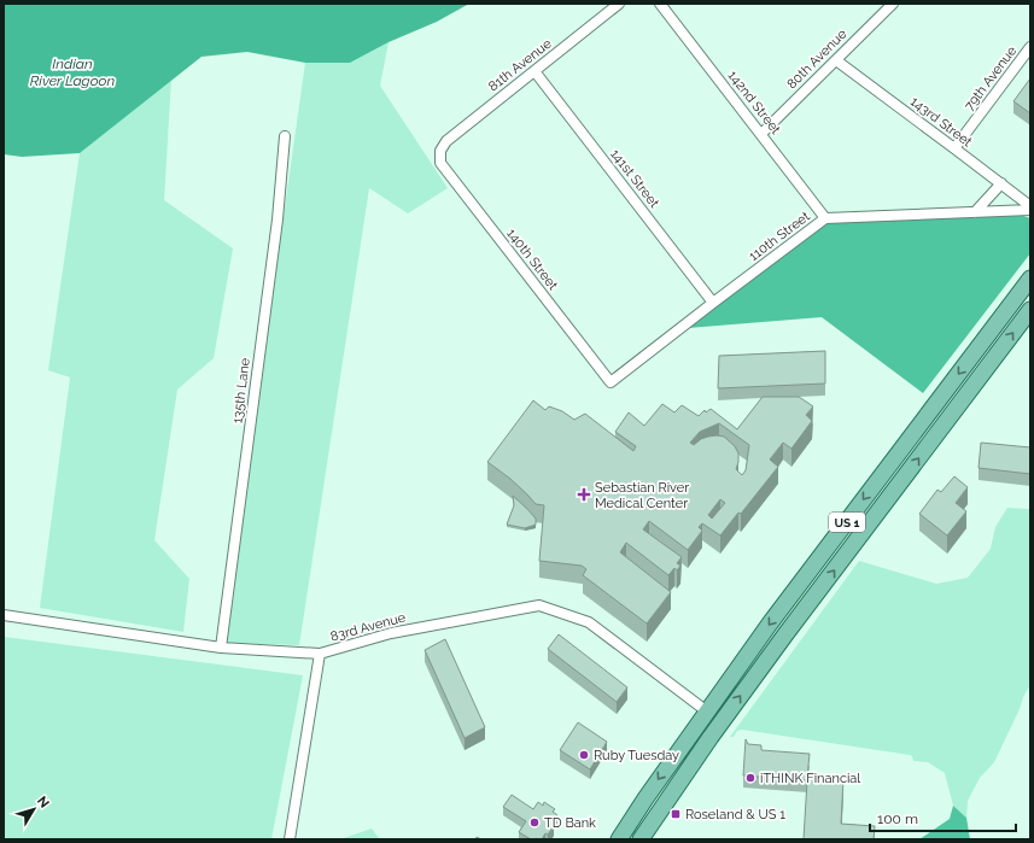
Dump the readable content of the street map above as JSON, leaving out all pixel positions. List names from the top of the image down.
{
  "streets": {
    "main road": ["US 1"],
    "street": [
      "80th Avenue",
      "81th Avenue",
      "79th Avenue",
      "142nd Street",
      "143rd Street",
      "141st Street",
      "110th Street",
      "140th Street",
      "135th Lane",
      "83rd Avenue"
    ]
  },
  "crossings": [
    ["80th Avenue", "142nd Street"],
    ["80th Avenue", "143rd Street"],
    ["81th Avenue", "141st Street"],
    ["81th Avenue", "140th Street"],
    ["79th Avenue", "143rd Street"],
    ["142nd Street", "110th Street"],
    ["141st Street", "110th Street"],
    ["110th Street", "140th Street"],
    ["135th Lane", "83rd Avenue"],
    ["US 1", "83rd Avenue"]
  ],
  "water": ["Indian River Lagoon"],
  "places": {
    "health": ["Sebastian River Medical Center"],
    "other": ["Ruby Tuesday", "iTHINK Financial", "TD Bank"],
    "transit": ["Roseland & US 1"]
  },
  "scale_bar": "100 m",
  "north": "top right"
}
